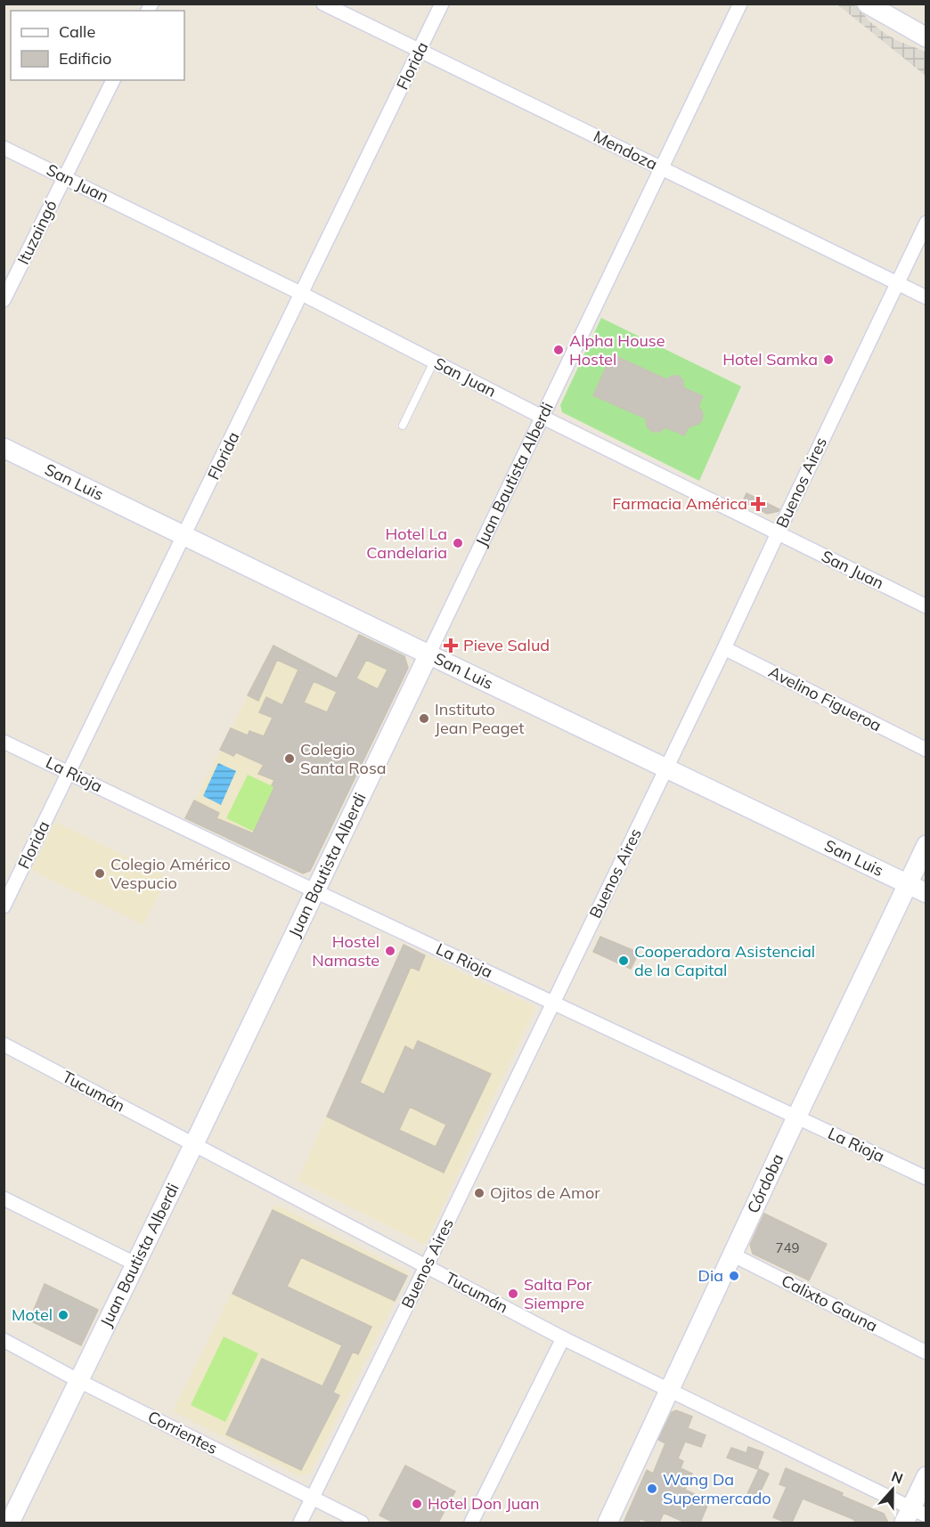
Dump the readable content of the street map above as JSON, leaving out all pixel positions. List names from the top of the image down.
{
  "streets": {
    "street": [
      "Florida",
      "Mendoza",
      "San Juan",
      "Ituzaingó",
      "Juan Bautista Alberdi",
      "San Luis",
      "Buenos Aires",
      "Avelino Figueroa",
      "La Rioja",
      "Tucumán",
      "Córdoba",
      "Calixto Gauna",
      "Corrientes"
    ]
  },
  "crossings": [
    ["Florida", "Mendoza"],
    ["Florida", "San Juan"],
    ["Florida", "San Luis"],
    ["Florida", "La Rioja"],
    ["Mendoza", "Juan Bautista Alberdi"],
    ["Mendoza", "Buenos Aires"],
    ["San Juan", "Ituzaingó"],
    ["San Juan", "Juan Bautista Alberdi"],
    ["San Juan", "Buenos Aires"],
    ["Juan Bautista Alberdi", "San Luis"],
    ["Juan Bautista Alberdi", "La Rioja"],
    ["Juan Bautista Alberdi", "Tucumán"],
    ["Juan Bautista Alberdi", "Corrientes"],
    ["San Luis", "Buenos Aires"],
    ["San Luis", "Córdoba"],
    ["Buenos Aires", "Avelino Figueroa"],
    ["Buenos Aires", "La Rioja"],
    ["Buenos Aires", "Tucumán"],
    ["Buenos Aires", "Corrientes"],
    ["La Rioja", "Córdoba"],
    ["Tucumán", "Córdoba"],
    ["Córdoba", "Calixto Gauna"]
  ],
  "places": {
    "other": [
      "Alpha House Hostel",
      "Hotel Samka",
      "Hotel La Candelaria",
      "Instituto Jean Peaget",
      "Colegio Santa Rosa",
      "Colegio Américo Vespucio",
      "Hostel Namaste",
      "Cooperadora Asistencial de la Capital",
      "Ojitos de Amor",
      "Dia",
      "Salta Por Siempre",
      "Motel",
      "Wang Da Supermercado",
      "Hotel Don Juan"
    ],
    "health": ["Farmacia América", "Pieve Salud"]
  },
  "house_numbers": ["749"],
  "legend": ["Calle", "Edificio"],
  "north": "top"
}
